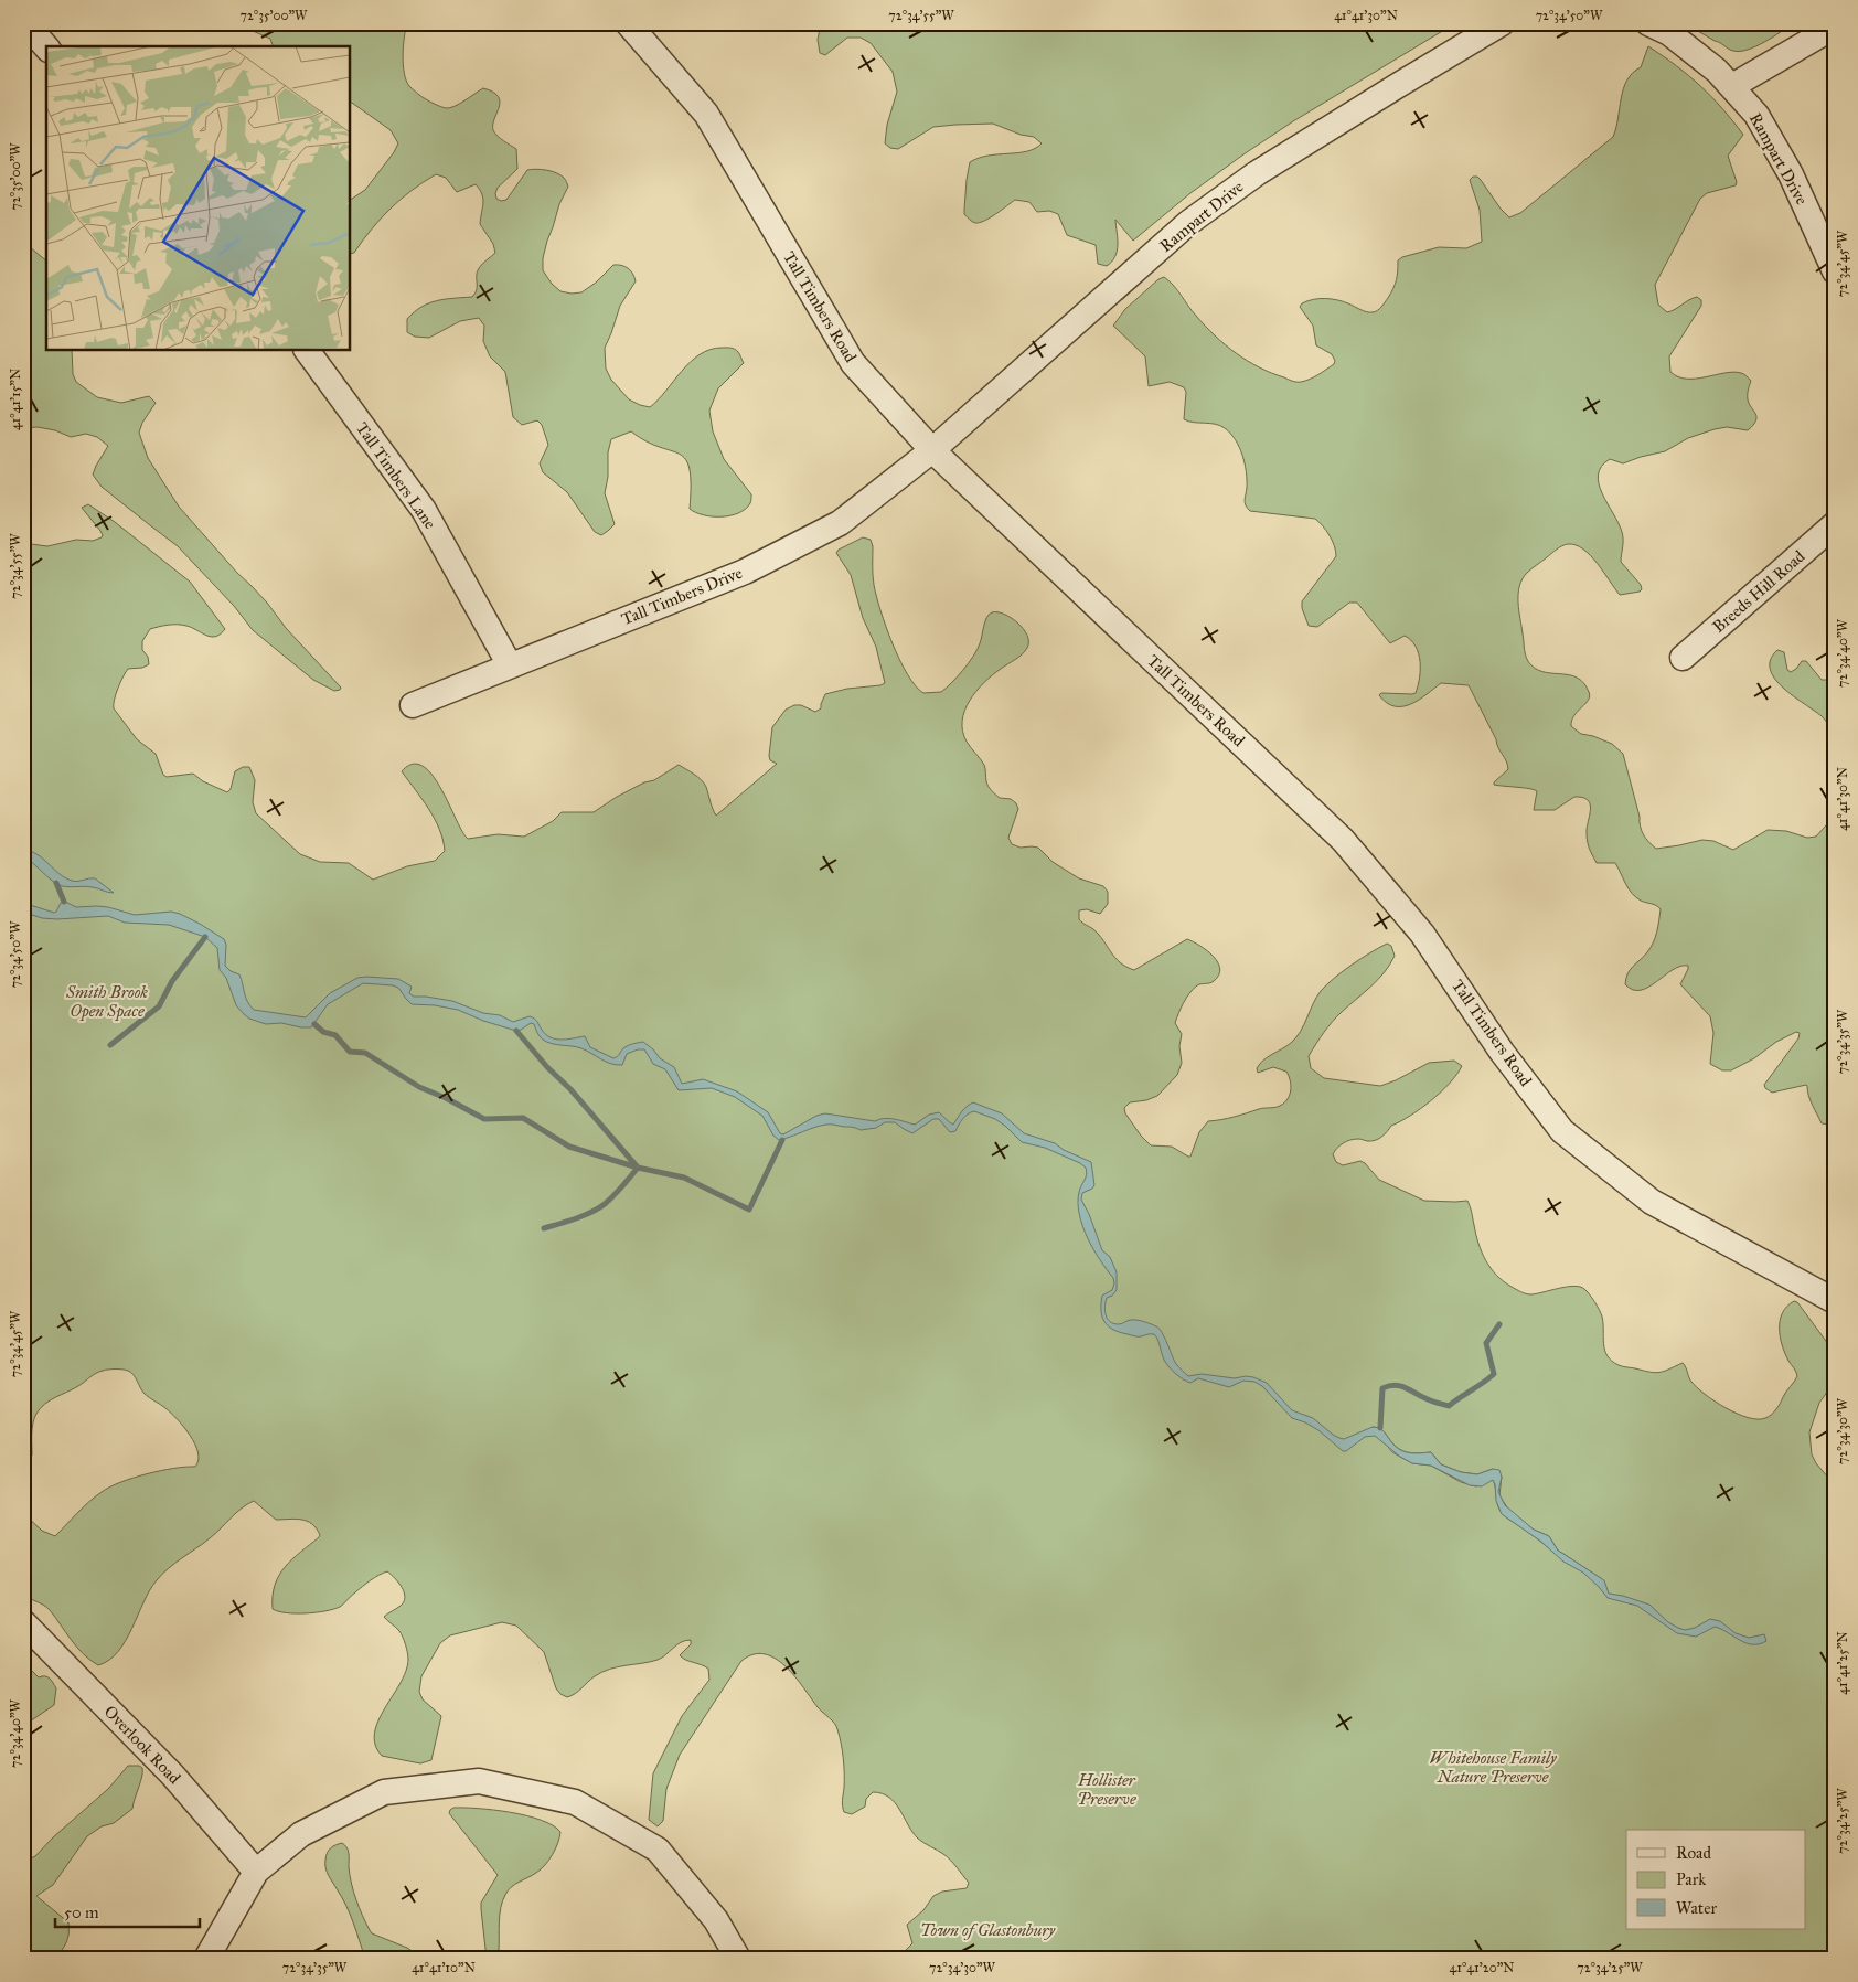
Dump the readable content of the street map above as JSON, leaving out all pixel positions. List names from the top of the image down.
{
  "streets": {
    "street": [
      "Rampart Drive",
      "Tall Timbers Road",
      "Tall Timbers Lane",
      "Breeds Hill Road",
      "Tall Timbers Drive",
      "Overlook Road"
    ]
  },
  "crossings": [
    ["Rampart Drive", "Tall Timbers Road"],
    ["Rampart Drive", "Tall Timbers Drive"],
    ["Tall Timbers Road", "Tall Timbers Drive"],
    ["Tall Timbers Lane", "Tall Timbers Drive"]
  ],
  "parks": [
    "Smith Brook Open Space",
    "Whitehouse Family Nature Preserve",
    "Hollister Preserve",
    "Town of Glastonbury"
  ],
  "legend": ["Road", "Park", "Water"],
  "scale_bar": "50 m",
  "coordinates": [
    "72°35'00\"W",
    "72°34'55\"W",
    "41°41'30\"N",
    "72°34'50\"W",
    "72°34'45\"W",
    "41°41'15\"N",
    "72°34'40\"W",
    "72°34'35\"W",
    "72°34'30\"W",
    "41°41'25\"N",
    "72°34'25\"W",
    "41°41'10\"N",
    "41°41'20\"N"
  ]
}
